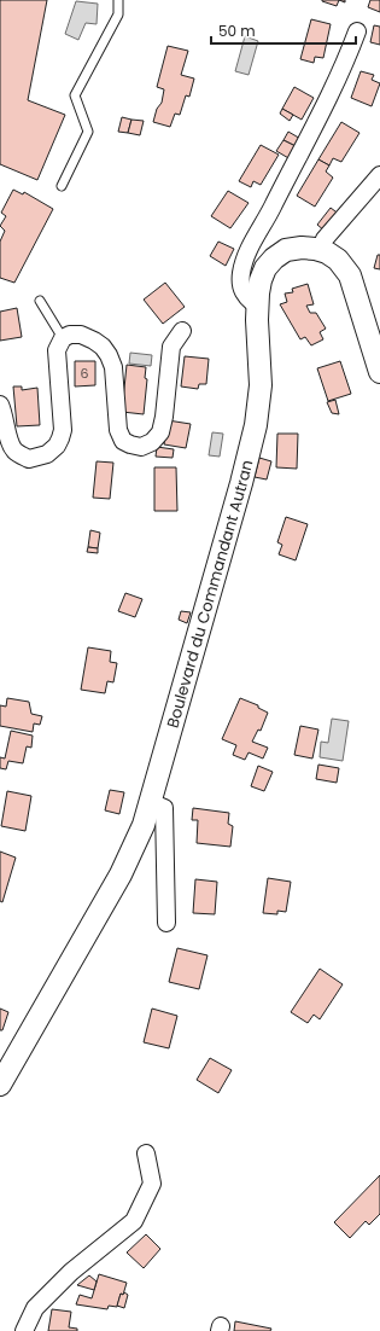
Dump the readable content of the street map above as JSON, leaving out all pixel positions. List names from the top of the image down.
{
  "streets": {
    "street": ["Boulevard du Commandant Autran"]
  },
  "house_numbers": ["6"],
  "scale_bar": "50 m"
}
